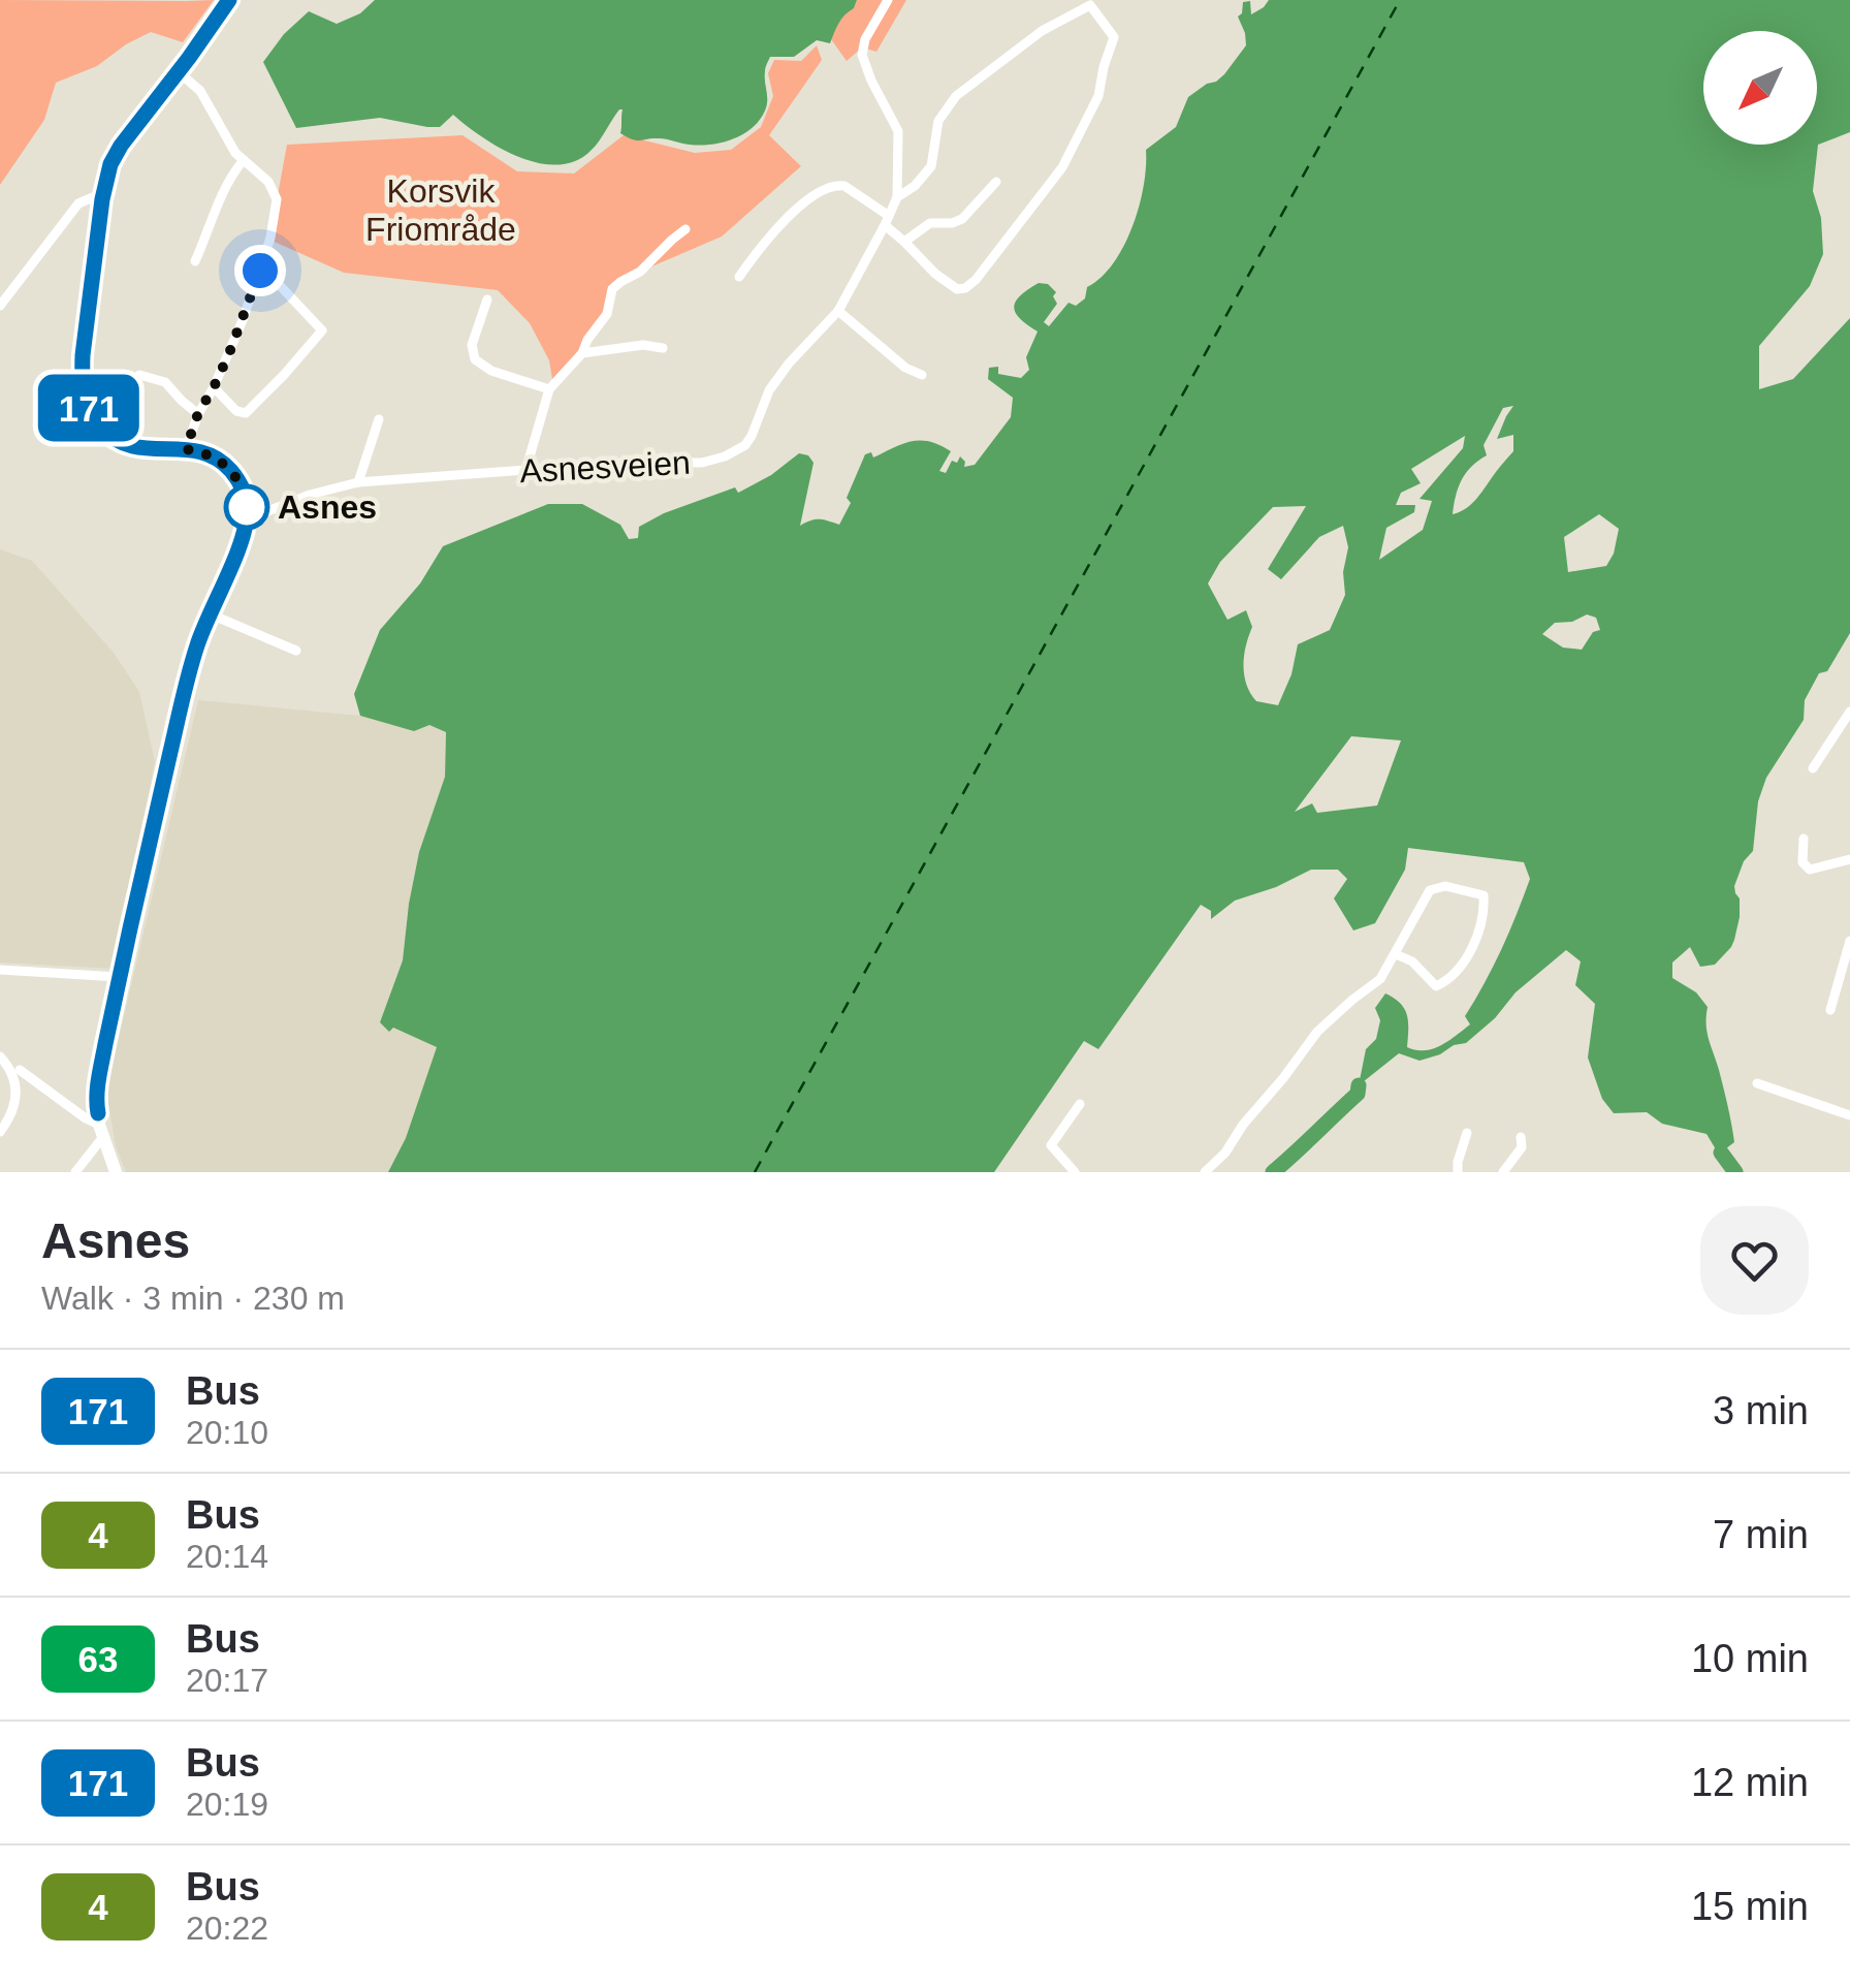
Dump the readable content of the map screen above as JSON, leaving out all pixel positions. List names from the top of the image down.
{
  "streets": {
    "street": ["Asnesveien"]
  },
  "parks": ["Korsvik Friområde"],
  "places": ["Asnes"],
  "lines": ["bus line 171"],
  "north": "bottom left",
  "page": {
    "on_map": "171",
    "heading": ["Asnes", "Walk · 3 min · 230 m"],
    "list": [
      {
        "mark": "171",
        "name": "Bus",
        "note": "20:10",
        "value": "3 min"
      },
      {
        "mark": "4",
        "name": "Bus",
        "note": "20:14",
        "value": "7 min"
      },
      {
        "mark": "63",
        "name": "Bus",
        "note": "20:17",
        "value": "10 min"
      },
      {
        "mark": "171",
        "name": "Bus",
        "note": "20:19",
        "value": "12 min"
      },
      {
        "mark": "4",
        "name": "Bus",
        "note": "20:22",
        "value": "15 min"
      }
    ]
  }
}
